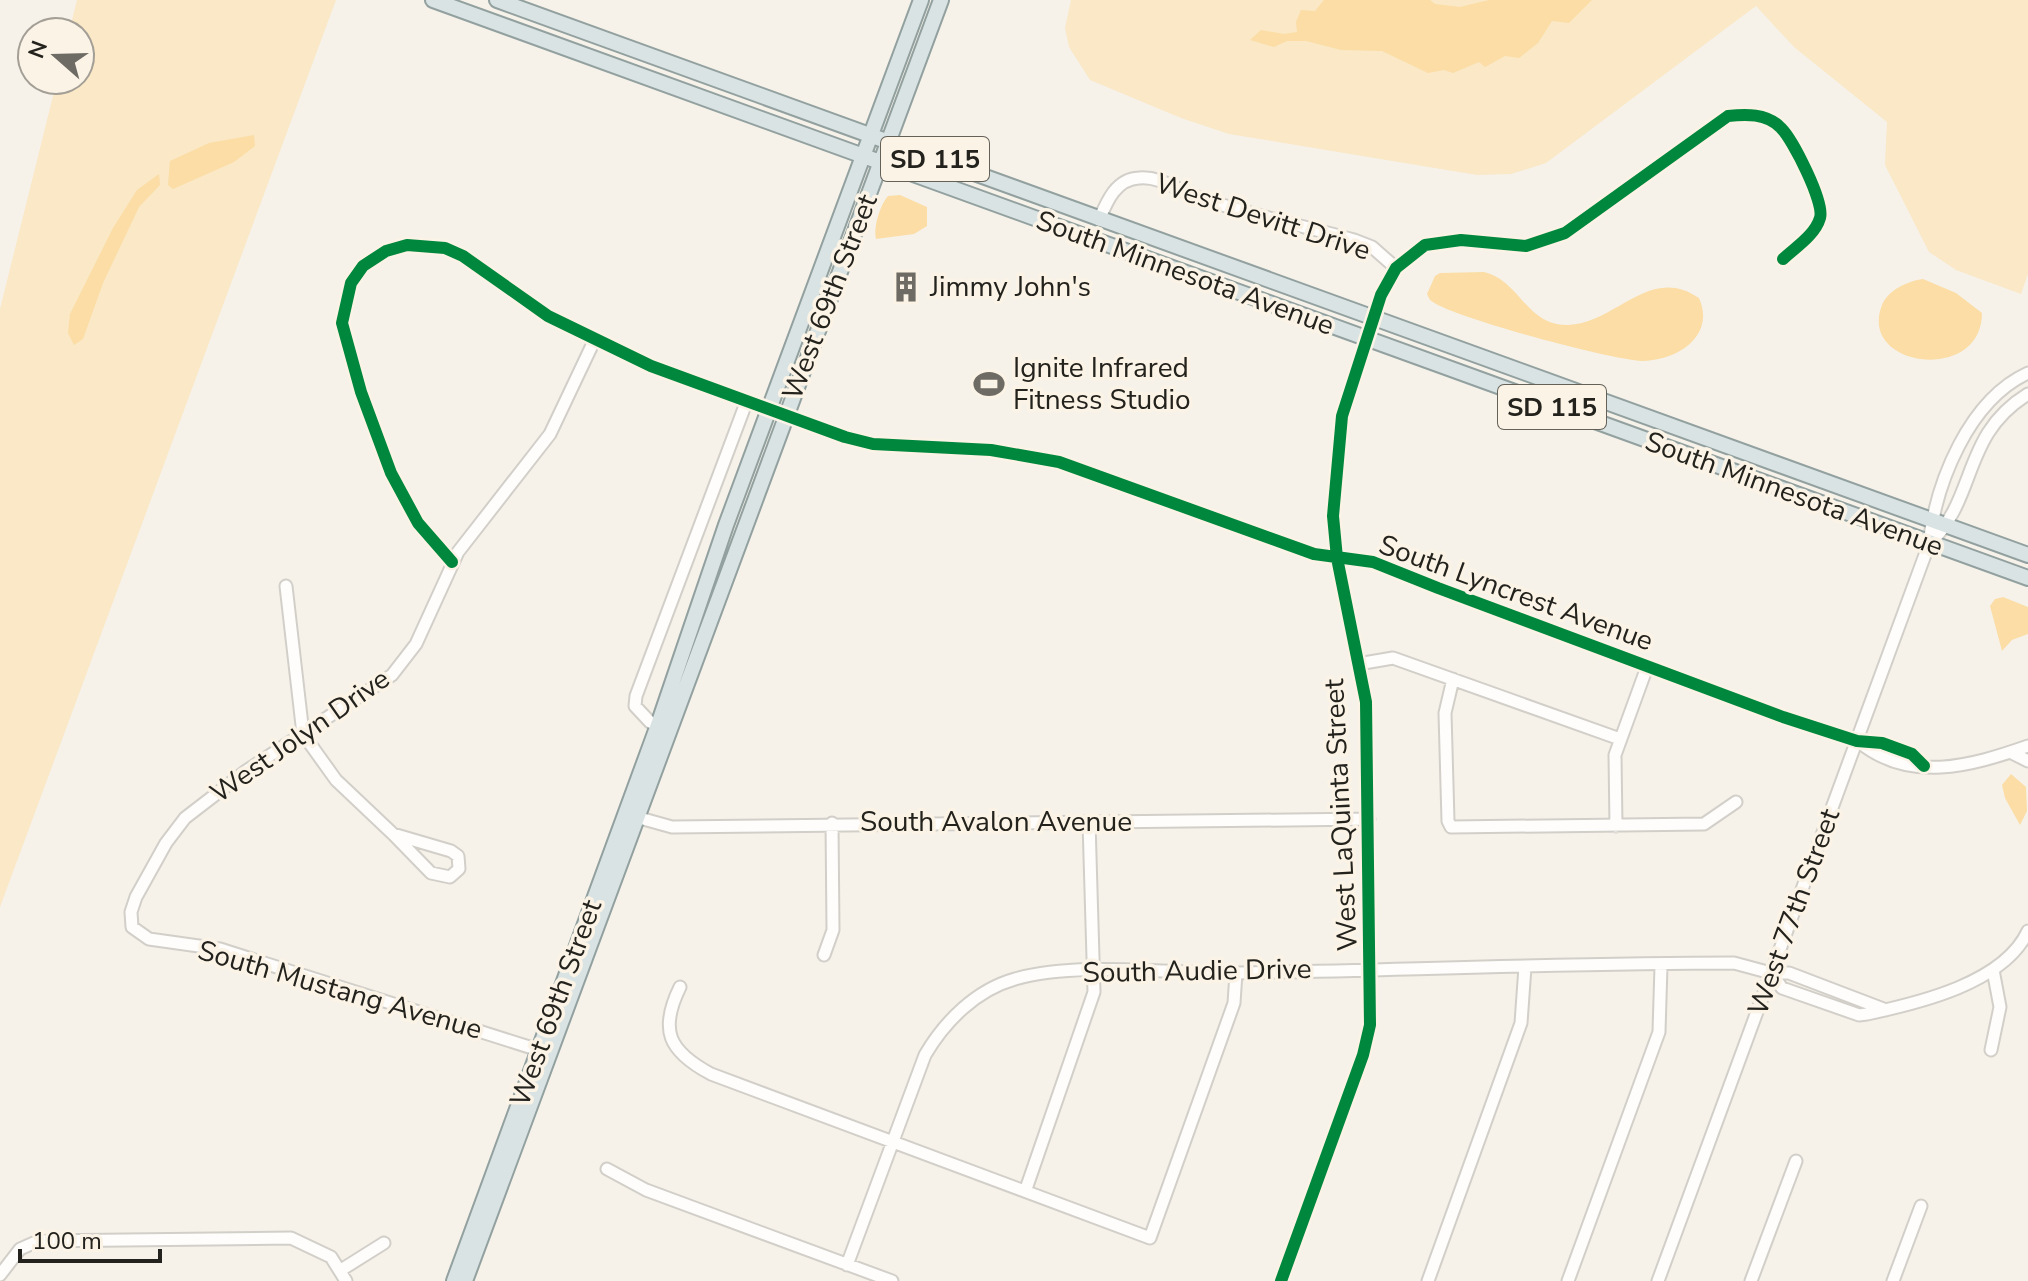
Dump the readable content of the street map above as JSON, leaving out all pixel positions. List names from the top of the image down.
{
  "streets": {
    "main road": ["SD 115", "South Minnesota Avenue", "West 69th Street"],
    "street": [
      "West Devitt Drive",
      "South Lyncrest Avenue",
      "West Jolyn Drive",
      "West LaQuinta Street",
      "South Avalon Avenue",
      "West 77th Street",
      "South Audie Drive",
      "South Mustang Avenue"
    ]
  },
  "crossings": [
    ["West Devitt Drive", "South Minnesota Avenue"],
    ["West Devitt Drive", "West LaQuinta Street"],
    ["South Minnesota Avenue", "West 69th Street"],
    ["South Minnesota Avenue", "West LaQuinta Street"],
    ["South Minnesota Avenue", "West 77th Street"],
    ["West 69th Street", "South Lyncrest Avenue"],
    ["West 69th Street", "South Avalon Avenue"],
    ["West 69th Street", "South Mustang Avenue"],
    ["South Lyncrest Avenue", "West Jolyn Drive"],
    ["South Lyncrest Avenue", "West LaQuinta Street"],
    ["South Lyncrest Avenue", "West 77th Street"],
    ["West Jolyn Drive", "South Mustang Avenue"],
    ["West LaQuinta Street", "South Avalon Avenue"],
    ["West LaQuinta Street", "South Audie Drive"],
    ["West 77th Street", "South Audie Drive"]
  ],
  "places": {
    "building": ["Jimmy John's"],
    "sports": ["Ignite Infrared Fitness Studio"]
  },
  "scale_bar": "100 m",
  "north": "left"
}
